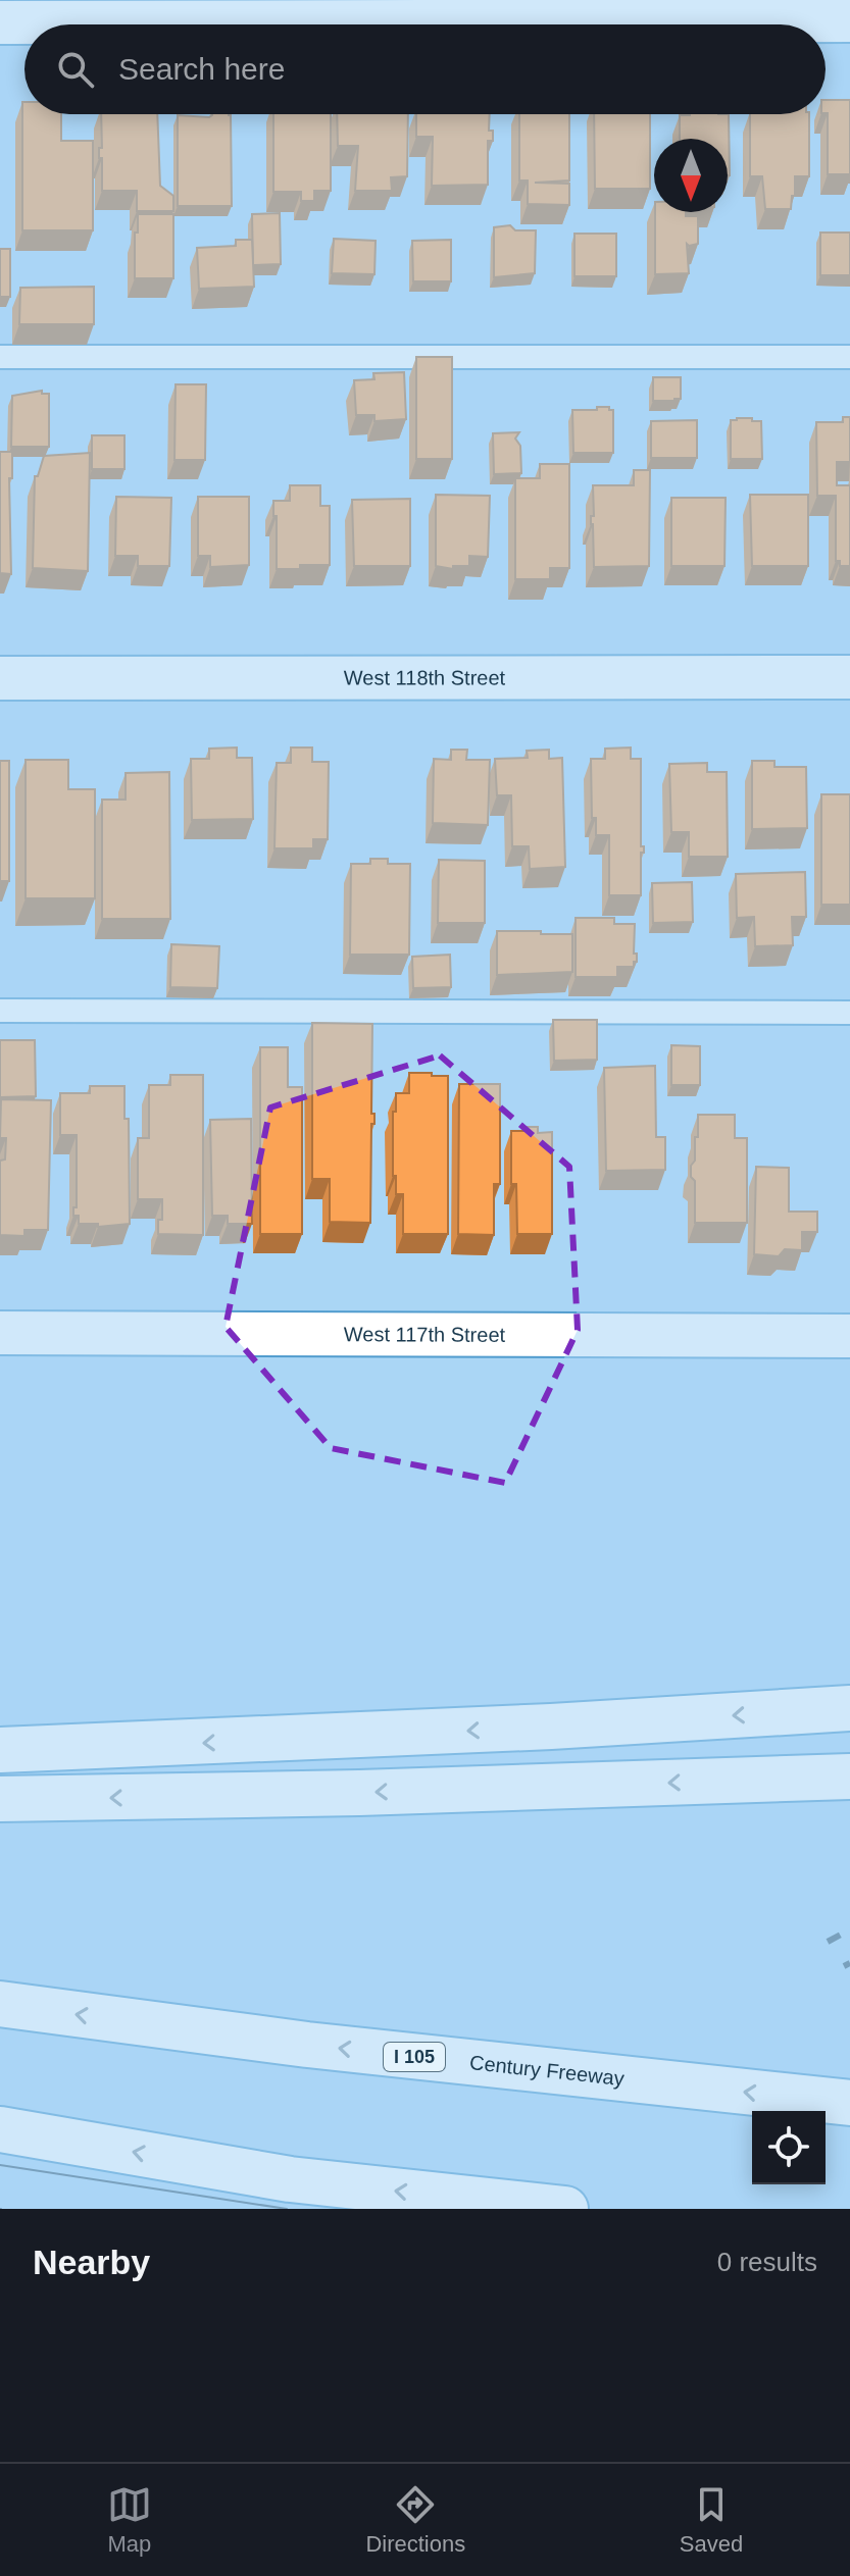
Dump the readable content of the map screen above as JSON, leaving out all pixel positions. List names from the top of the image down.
{
  "streets": {
    "highway": ["I 105", "Century Freeway"],
    "street": ["West 118th Street", "West 117th Street"]
  },
  "north": "bottom",
  "page": {
    "search": "Search here",
    "heading": ["Nearby", "0 results"],
    "nav": ["Map", "Directions", "Saved"]
  }
}
